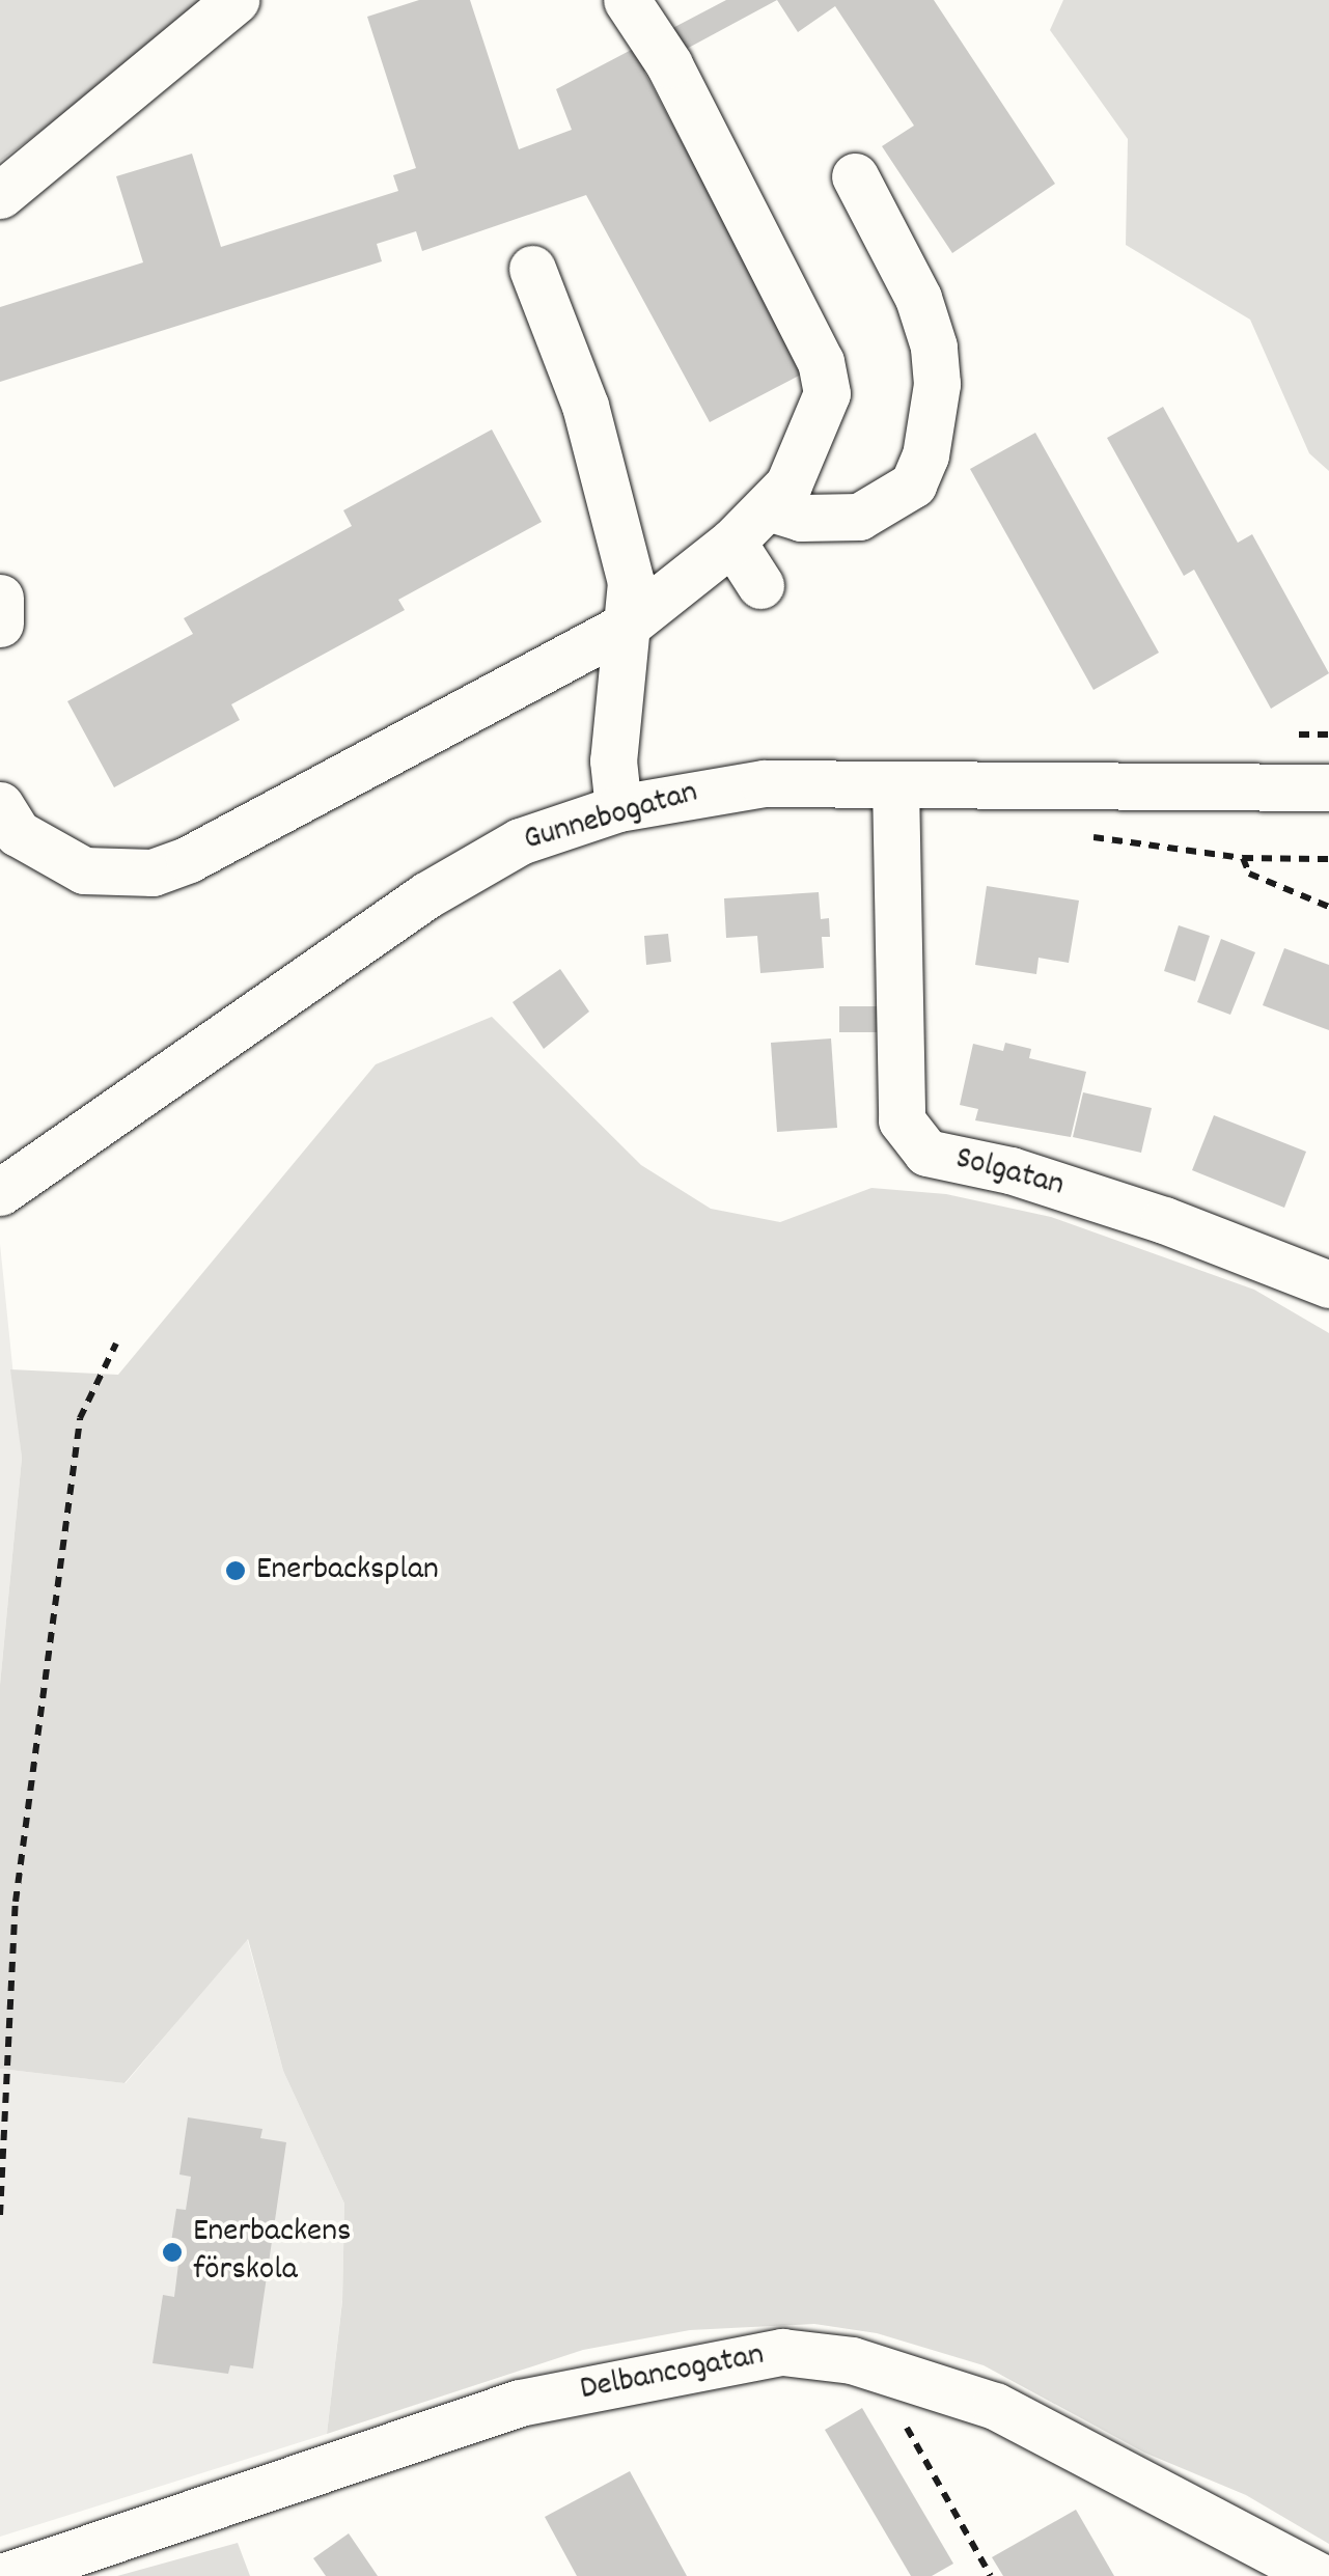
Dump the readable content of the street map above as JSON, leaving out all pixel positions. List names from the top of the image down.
{
  "streets": {
    "street": ["Gunnebogatan", "Solgatan", "Delbancogatan"]
  },
  "crossings": [
    ["Gunnebogatan", "Solgatan"]
  ],
  "places": ["Enerbacksplan", "Enerbackens förskola"]
}
